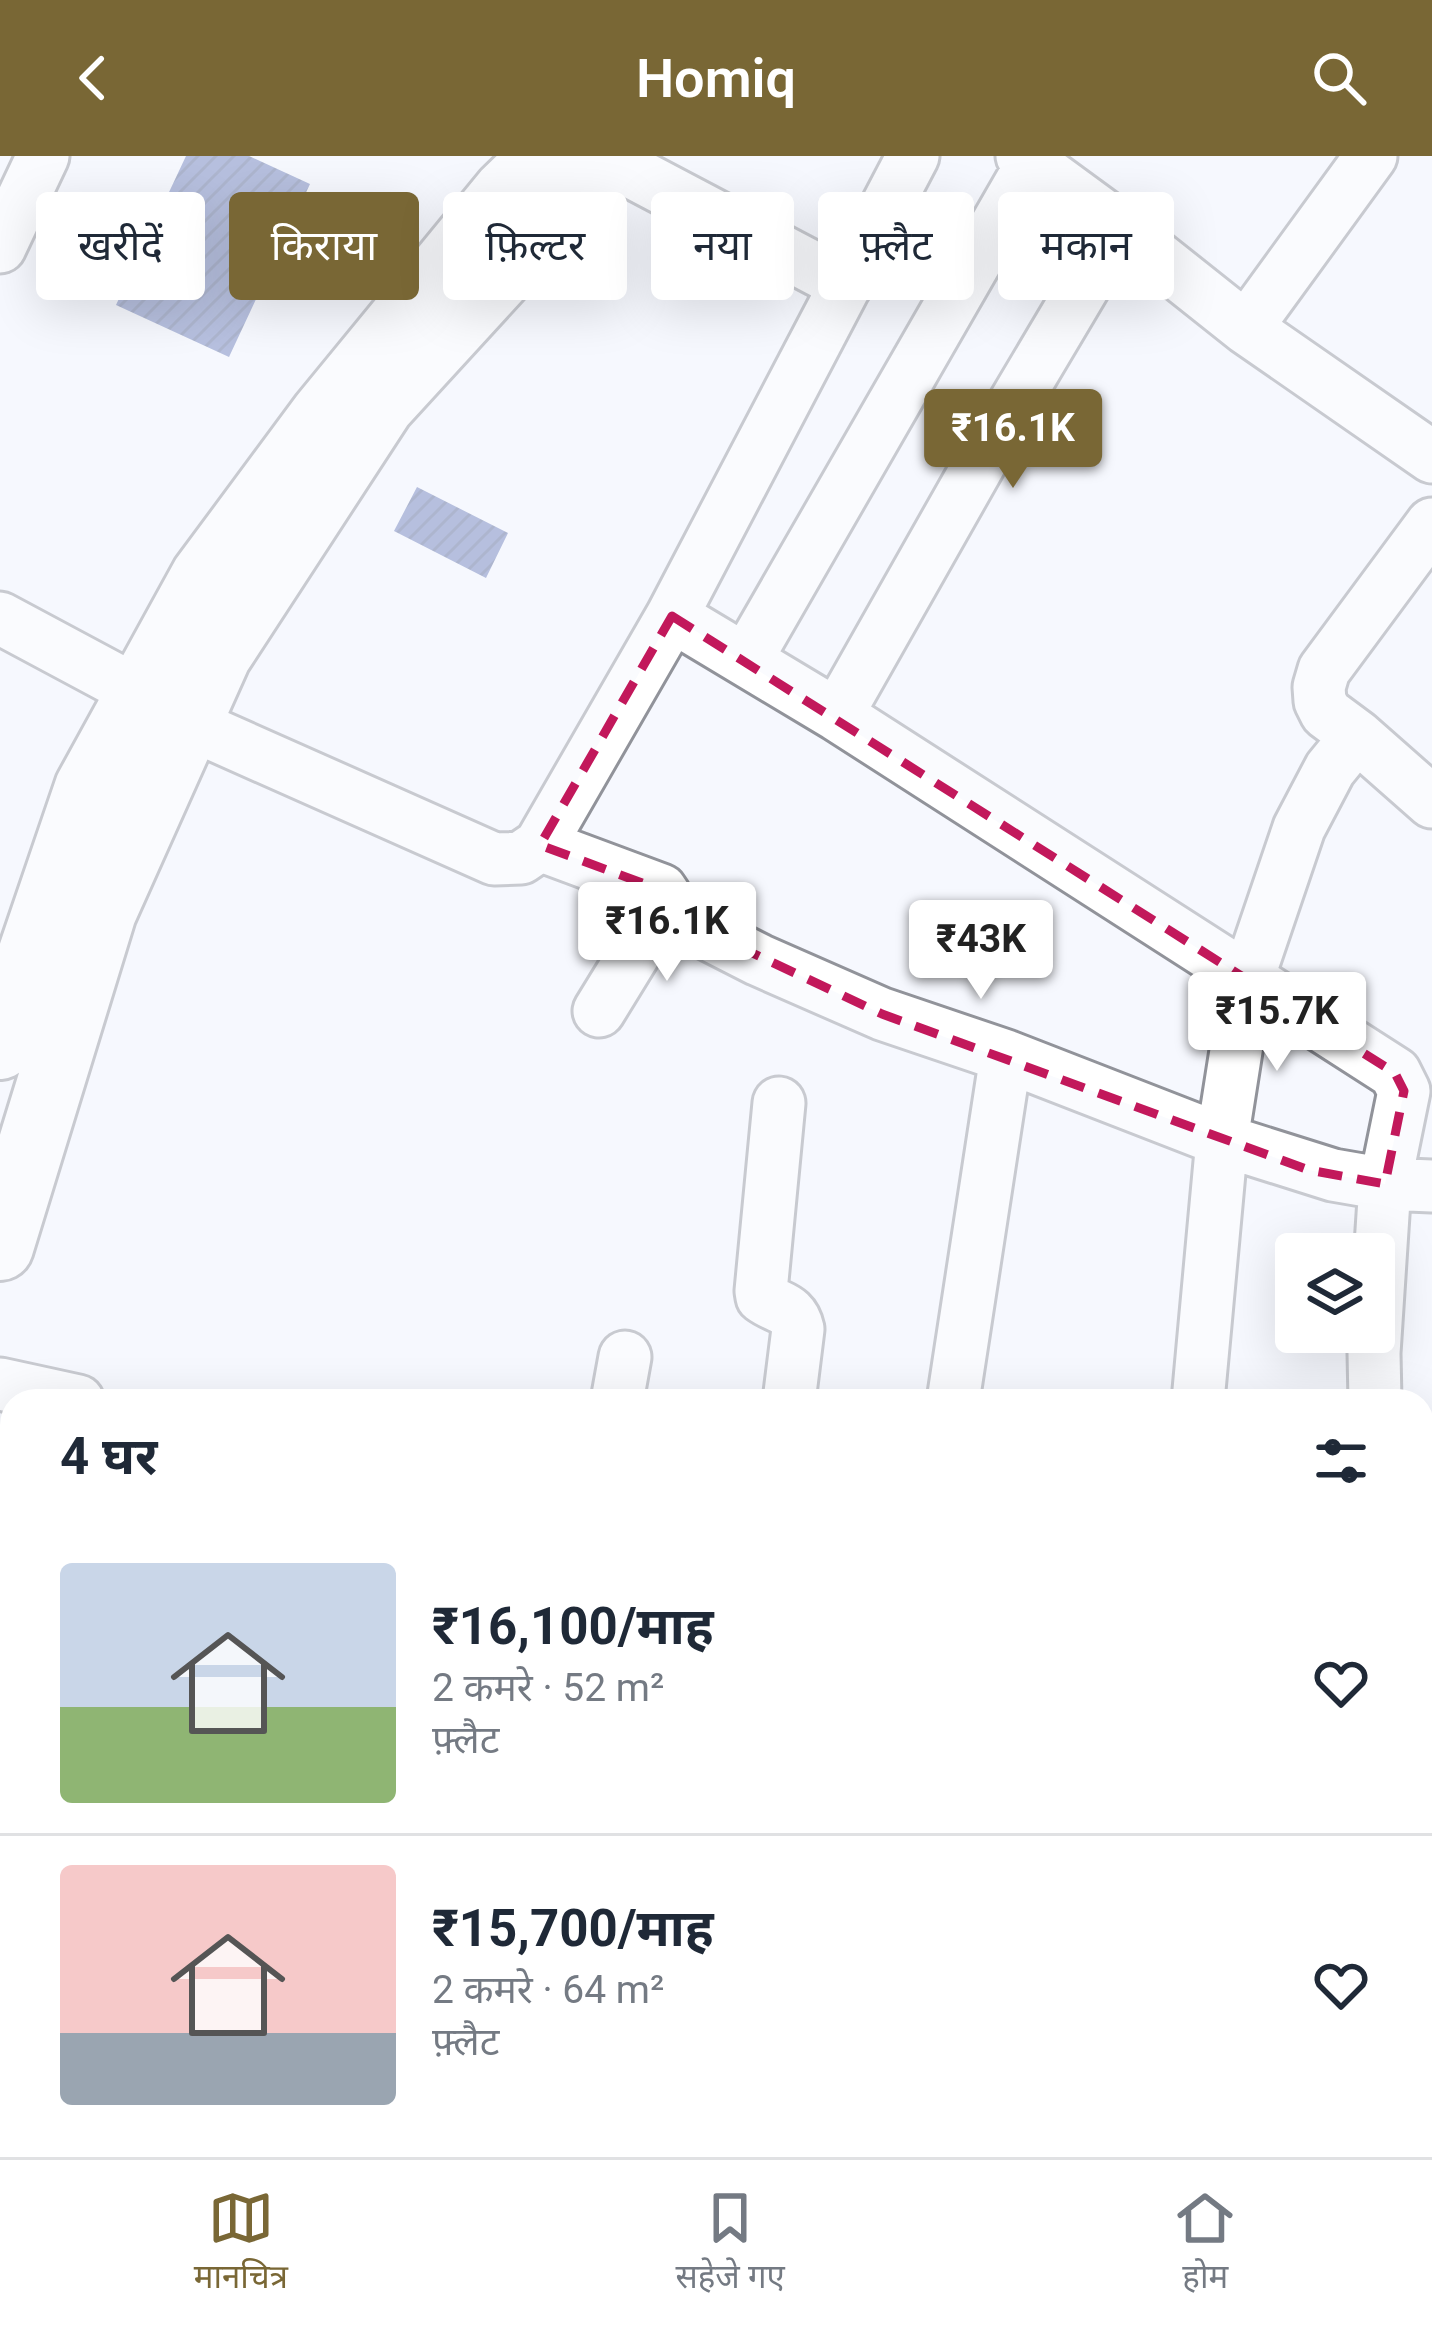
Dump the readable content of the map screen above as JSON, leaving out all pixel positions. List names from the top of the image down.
{
  "page": {
    "header": "Homiq",
    "chip": [
      "खरीदें",
      "किराया",
      "फ़िल्टर",
      "नया",
      "फ़्लैट",
      "मकान"
    ],
    "price": [
      "₹16.1K",
      "₹16.1K",
      "₹43K",
      "₹15.7K"
    ],
    "heading": "4 घर",
    "list": [
      {
        "name": "₹16,100/माह",
        "note": "2 कमरे · 52 m² · फ़्लैट"
      },
      {
        "name": "₹15,700/माह",
        "note": "2 कमरे · 64 m² · फ़्लैट"
      }
    ],
    "tabs": ["मानचित्र", "सहेजे गए", "होम"]
  }
}
